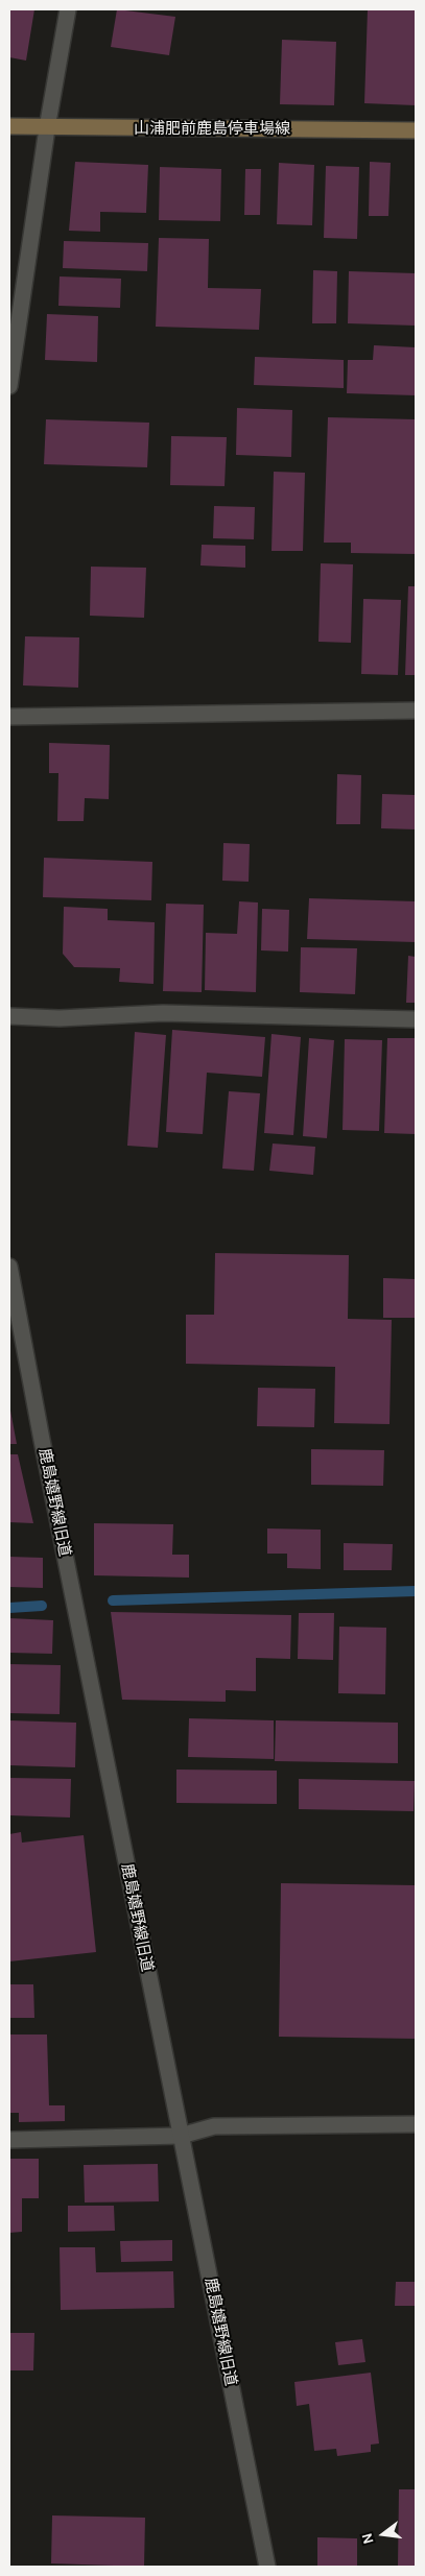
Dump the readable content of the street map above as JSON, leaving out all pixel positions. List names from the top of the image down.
{
  "streets": {
    "main road": ["山浦肥前鹿島停車場線"],
    "street": ["鹿島嬉野線旧道"]
  },
  "north": "left"
}
